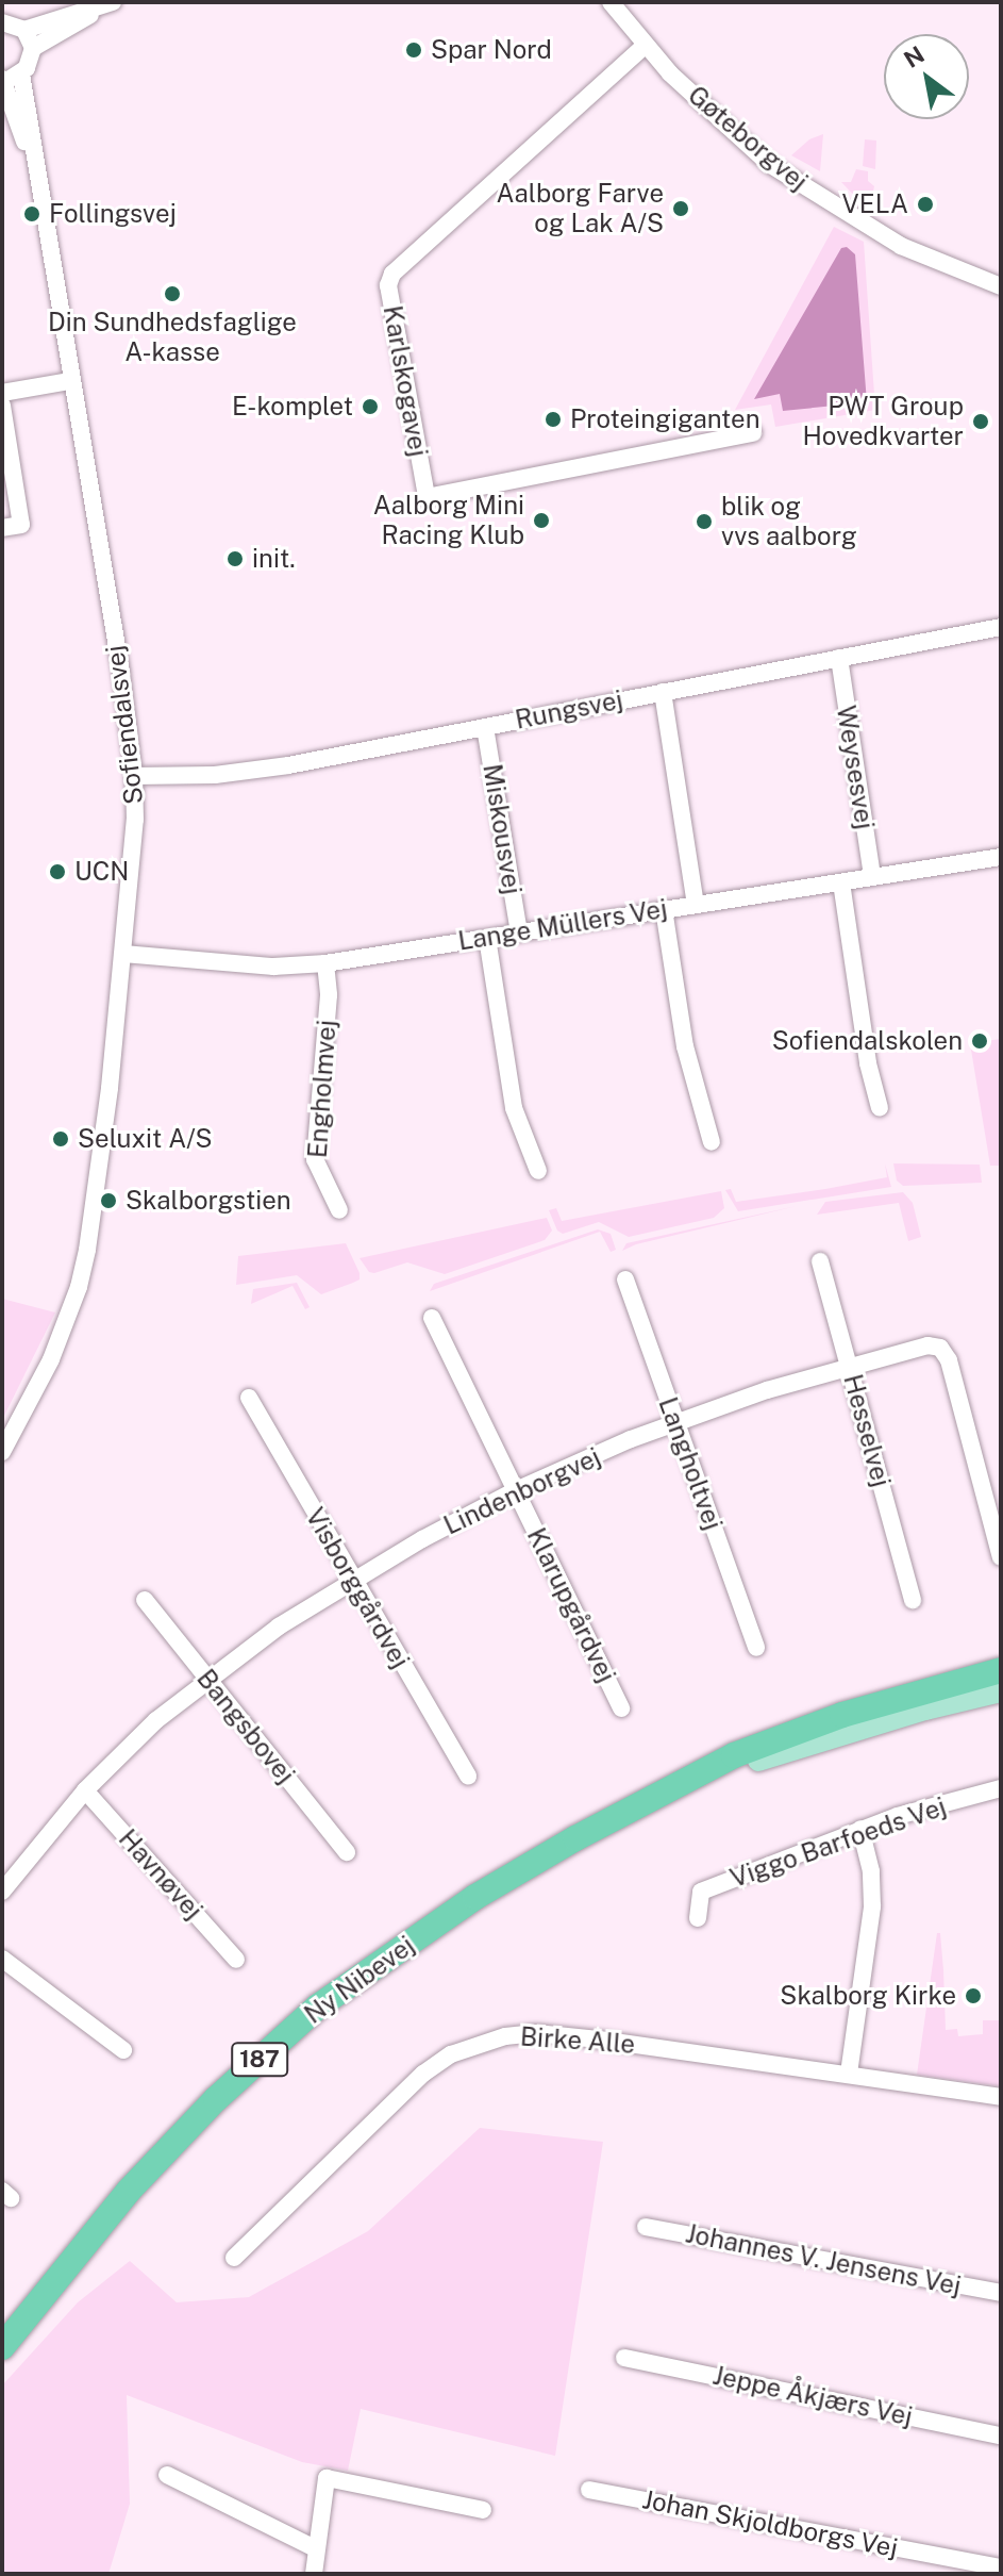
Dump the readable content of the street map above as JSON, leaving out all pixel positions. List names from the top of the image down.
{
  "streets": {
    "highway": ["Ny Nibevej", "187"],
    "street": [
      "Gøteborgvej",
      "Karlskogavej",
      "Rungsvej",
      "Sofiendalsvej",
      "Weysesvej",
      "Miskousvej",
      "Lange Müllers Vej",
      "Engholmvej",
      "Hesselvej",
      "Langholtvej",
      "Lindenborgvej",
      "Visborggårdvej",
      "Klarupgårdvej",
      "Bangsbovej",
      "Viggo Barfoeds Vej",
      "Havnøvej",
      "Birke Alle",
      "Johannes V. Jensens Vej",
      "Jeppe Åkjærs Vej",
      "Johan Skjoldborgs Vej"
    ]
  },
  "crossings": [
    ["Gøteborgvej", "Karlskogavej"],
    ["Rungsvej", "Sofiendalsvej"],
    ["Rungsvej", "Weysesvej"],
    ["Rungsvej", "Miskousvej"],
    ["Sofiendalsvej", "Lange Müllers Vej"],
    ["Weysesvej", "Lange Müllers Vej"],
    ["Miskousvej", "Lange Müllers Vej"],
    ["Lange Müllers Vej", "Engholmvej"],
    ["Hesselvej", "Lindenborgvej"],
    ["Langholtvej", "Lindenborgvej"],
    ["Lindenborgvej", "Visborggårdvej"],
    ["Lindenborgvej", "Klarupgårdvej"],
    ["Lindenborgvej", "Bangsbovej"],
    ["Lindenborgvej", "Havnøvej"]
  ],
  "places": [
    "Spar Nord",
    "VELA",
    "Aalborg Farve og Lak A/S",
    "Follingsvej",
    "Din Sundhedsfaglige A-kasse",
    "E-komplet",
    "Proteingiganten",
    "PWT Group Hovedkvarter",
    "Aalborg Mini Racing Klub",
    "blik og vvs aalborg",
    "init.",
    "UCN",
    "Sofiendalskolen",
    "Seluxit A/S",
    "Skalborgstien",
    "Skalborg Kirke"
  ],
  "north": "top left"
}
